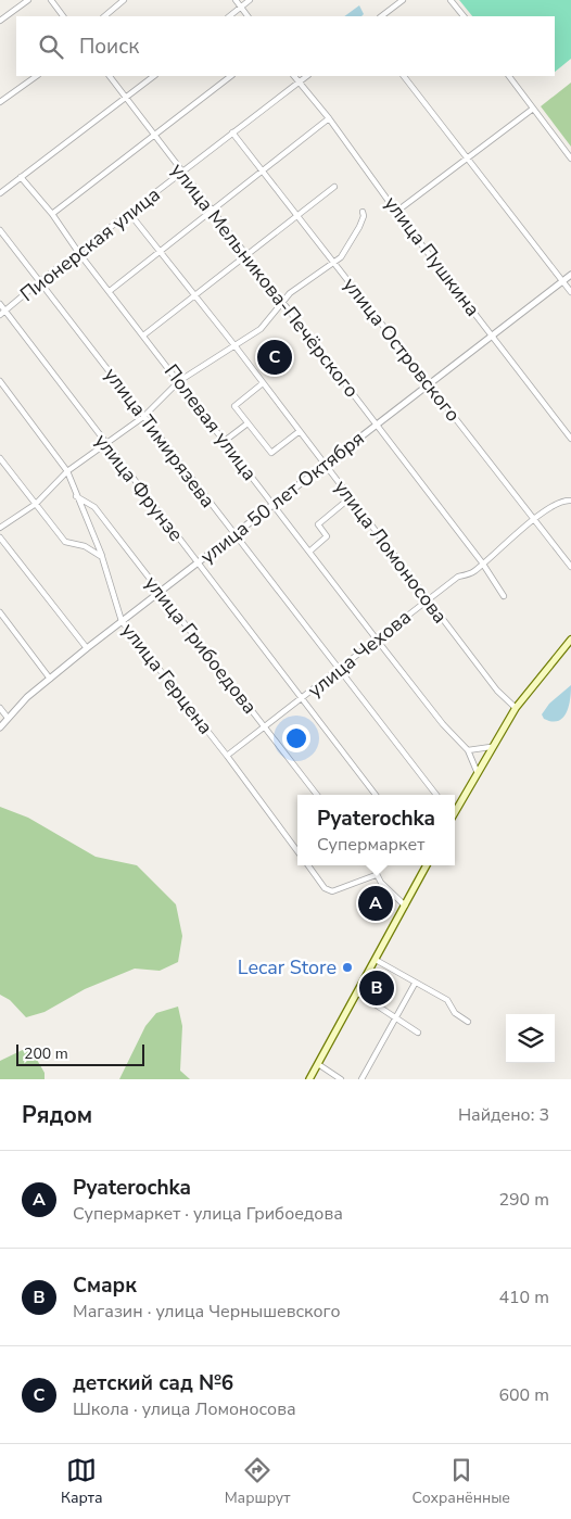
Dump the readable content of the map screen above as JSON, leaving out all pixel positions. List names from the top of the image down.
{
  "streets": {
    "street": [
      "Пионерская улица",
      "улица Пушкина",
      "улица Мельникова-Печёрского",
      "улица Островского",
      "Полевая улица",
      "улица Тимирязева",
      "улица Фрунзе",
      "улица 50 лет Октября",
      "улица Ломоносова",
      "улица Грибоедова",
      "улица Чехова",
      "улица Герцена"
    ]
  },
  "crossings": [
    ["Пионерская улица", "улица Пушкина"],
    ["Пионерская улица", "улица Мельникова-Печёрского"],
    ["Пионерская улица", "улица Островского"],
    ["Пионерская улица", "Полевая улица"],
    ["Пионерская улица", "улица Тимирязева"],
    ["Пионерская улица", "улица Фрунзе"],
    ["Пионерская улица", "улица Ломоносова"],
    ["улица Пушкина", "улица 50 лет Октября"],
    ["улица Мельникова-Печёрского", "улица 50 лет Октября"],
    ["улица Мельникова-Печёрского", "улица Чехова"],
    ["улица Островского", "улица 50 лет Октября"],
    ["улица Островского", "улица Чехова"],
    ["Полевая улица", "улица 50 лет Октября"],
    ["Полевая улица", "улица Чехова"],
    ["улица Тимирязева", "улица 50 лет Октября"],
    ["улица Тимирязева", "улица Чехова"],
    ["улица Фрунзе", "улица 50 лет Октября"],
    ["улица Фрунзе", "улица Чехова"],
    ["улица 50 лет Октября", "улица Ломоносова"],
    ["улица 50 лет Октября", "улица Грибоедова"],
    ["улица 50 лет Октября", "улица Герцена"],
    ["улица Ломоносова", "улица Чехова"],
    ["улица Грибоедова", "улица Чехова"],
    ["улица Грибоедова", "улица Герцена"],
    ["улица Чехова", "улица Герцена"]
  ],
  "places": ["Lecar Store"],
  "scale_bar": "200 m",
  "page": {
    "search": "Поиск",
    "pins": ["C", "A", "B"],
    "popup": ["Pyaterochka", "Супермаркет"],
    "scale": "200 m",
    "heading": ["Рядом", "Найдено: 3"],
    "list": [
      {
        "mark": "A",
        "name": "Pyaterochka",
        "note": "Супермаркет · улица Грибоедова",
        "value": "290 m"
      },
      {
        "mark": "B",
        "name": "Смарк",
        "note": "Магазин · улица Чернышевского",
        "value": "410 m"
      },
      {
        "mark": "C",
        "name": "детский сад №6",
        "note": "Школа · улица Ломоносова",
        "value": "600 m"
      }
    ],
    "nav": ["Карта", "Маршрут", "Сохранённые"]
  }
}
